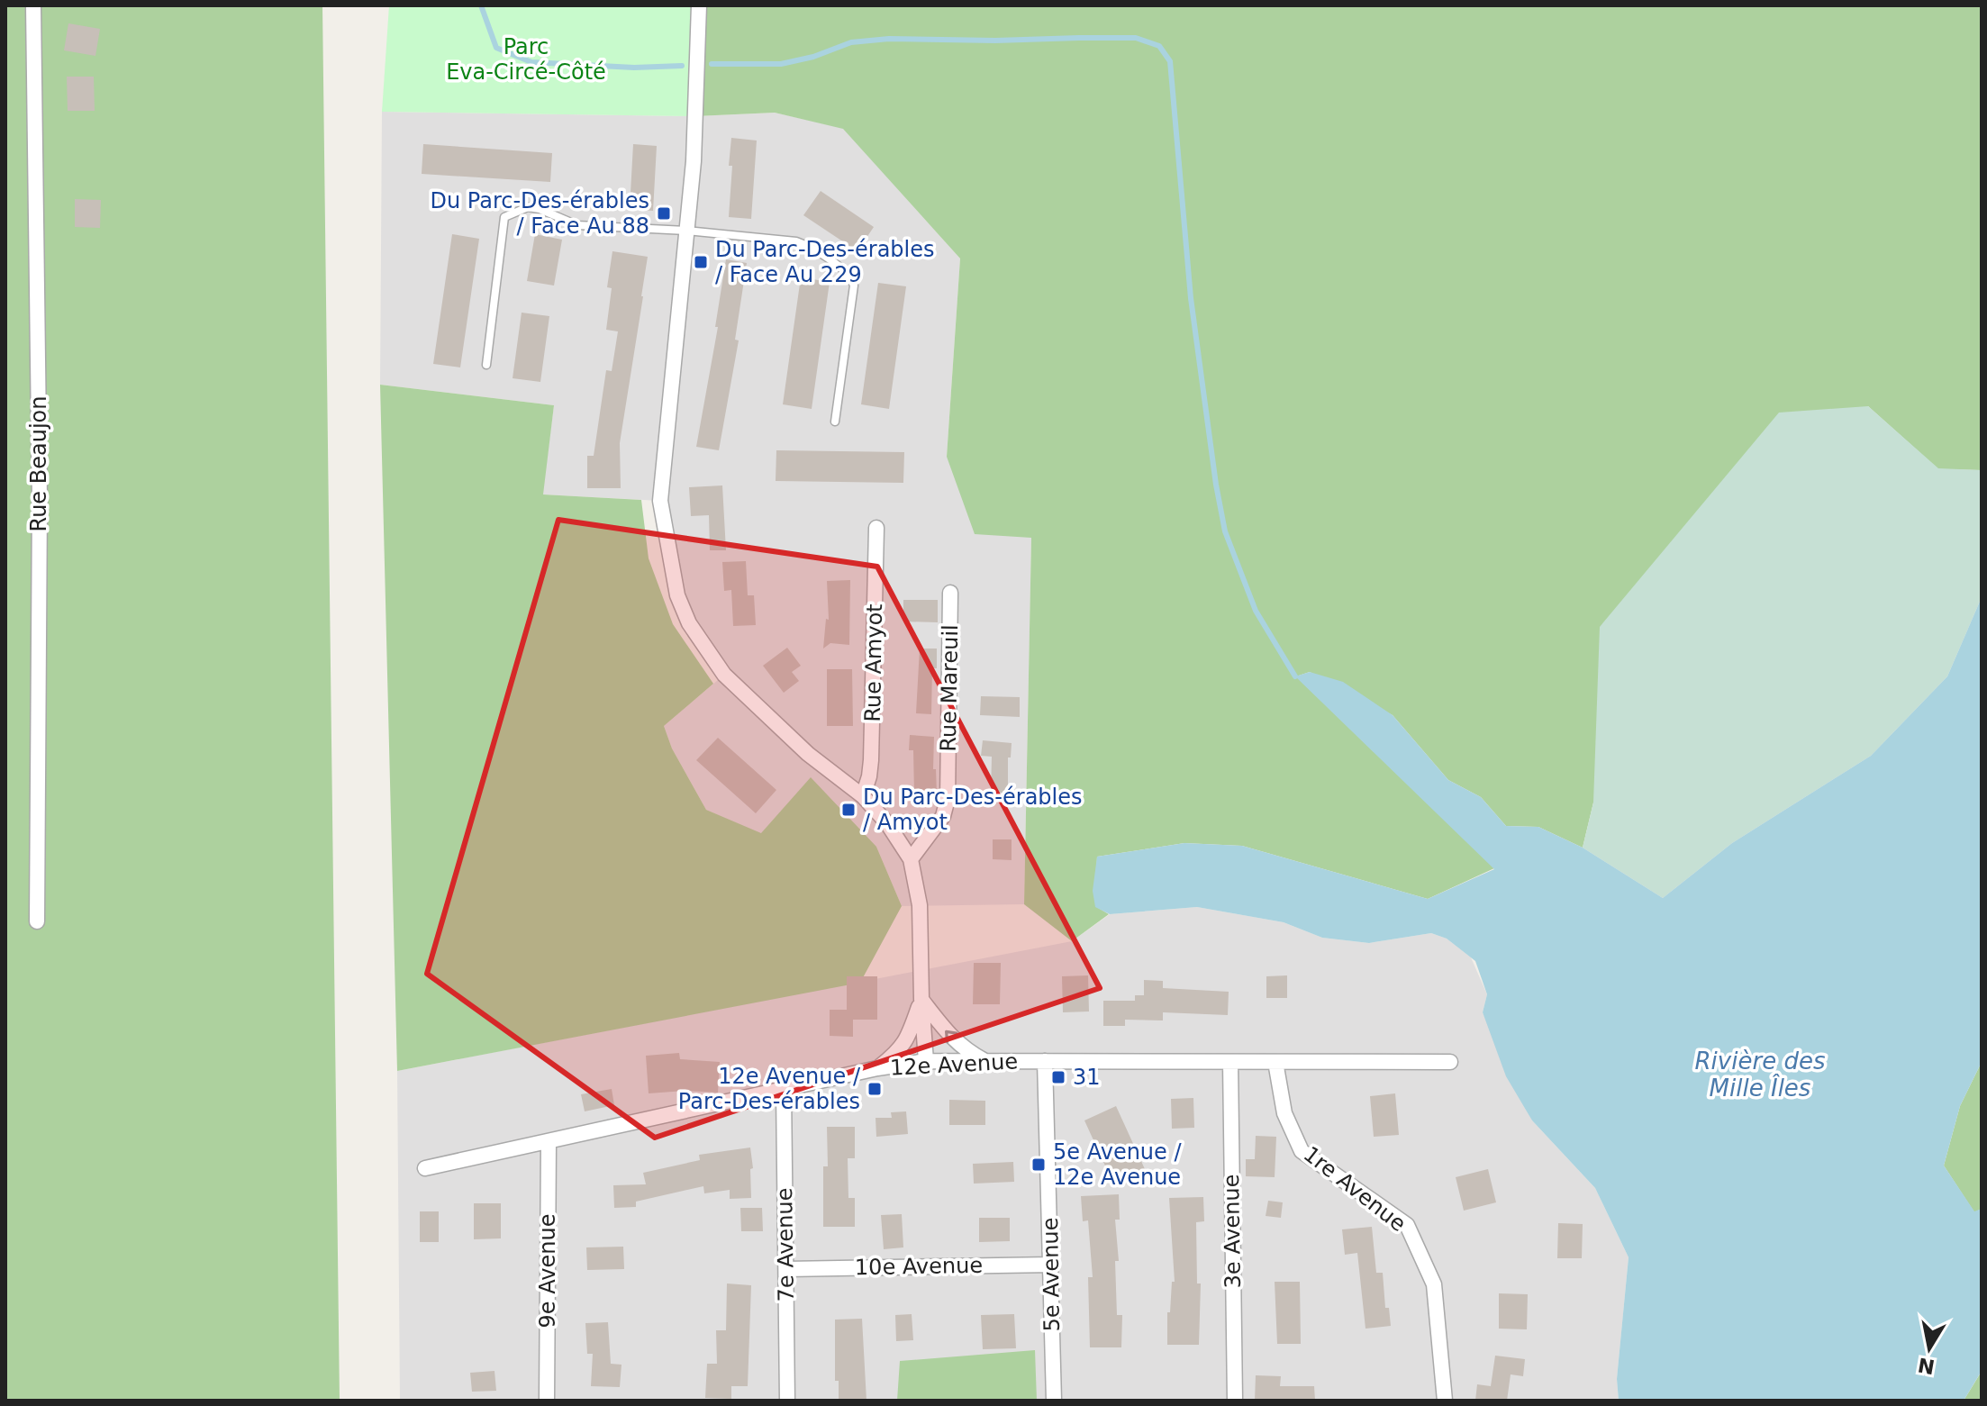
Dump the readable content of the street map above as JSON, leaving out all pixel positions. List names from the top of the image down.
{
  "streets": {
    "street": [
      "Rue Beaujon",
      "Rue Amyot",
      "Rue Mareuil",
      "12e Avenue",
      "1re Avenue",
      "3e Avenue",
      "7e Avenue",
      "10e Avenue",
      "9e Avenue",
      "5e Avenue"
    ]
  },
  "crossings": [
    ["12e Avenue", "1re Avenue"],
    ["12e Avenue", "3e Avenue"],
    ["12e Avenue", "7e Avenue"],
    ["12e Avenue", "9e Avenue"],
    ["12e Avenue", "5e Avenue"],
    ["7e Avenue", "10e Avenue"],
    ["10e Avenue", "5e Avenue"]
  ],
  "water": ["Rivière des Mille Îles"],
  "parks": ["Parc Eva-Circé-Côté"],
  "places": {
    "transit": [
      "Du Parc-Des-érables / Face Au 88",
      "Du Parc-Des-érables / Face Au 229",
      "Du Parc-Des-érables / Amyot",
      "31",
      "12e Avenue / Parc-Des-érables",
      "5e Avenue / 12e Avenue"
    ]
  },
  "north": "bottom"
}
